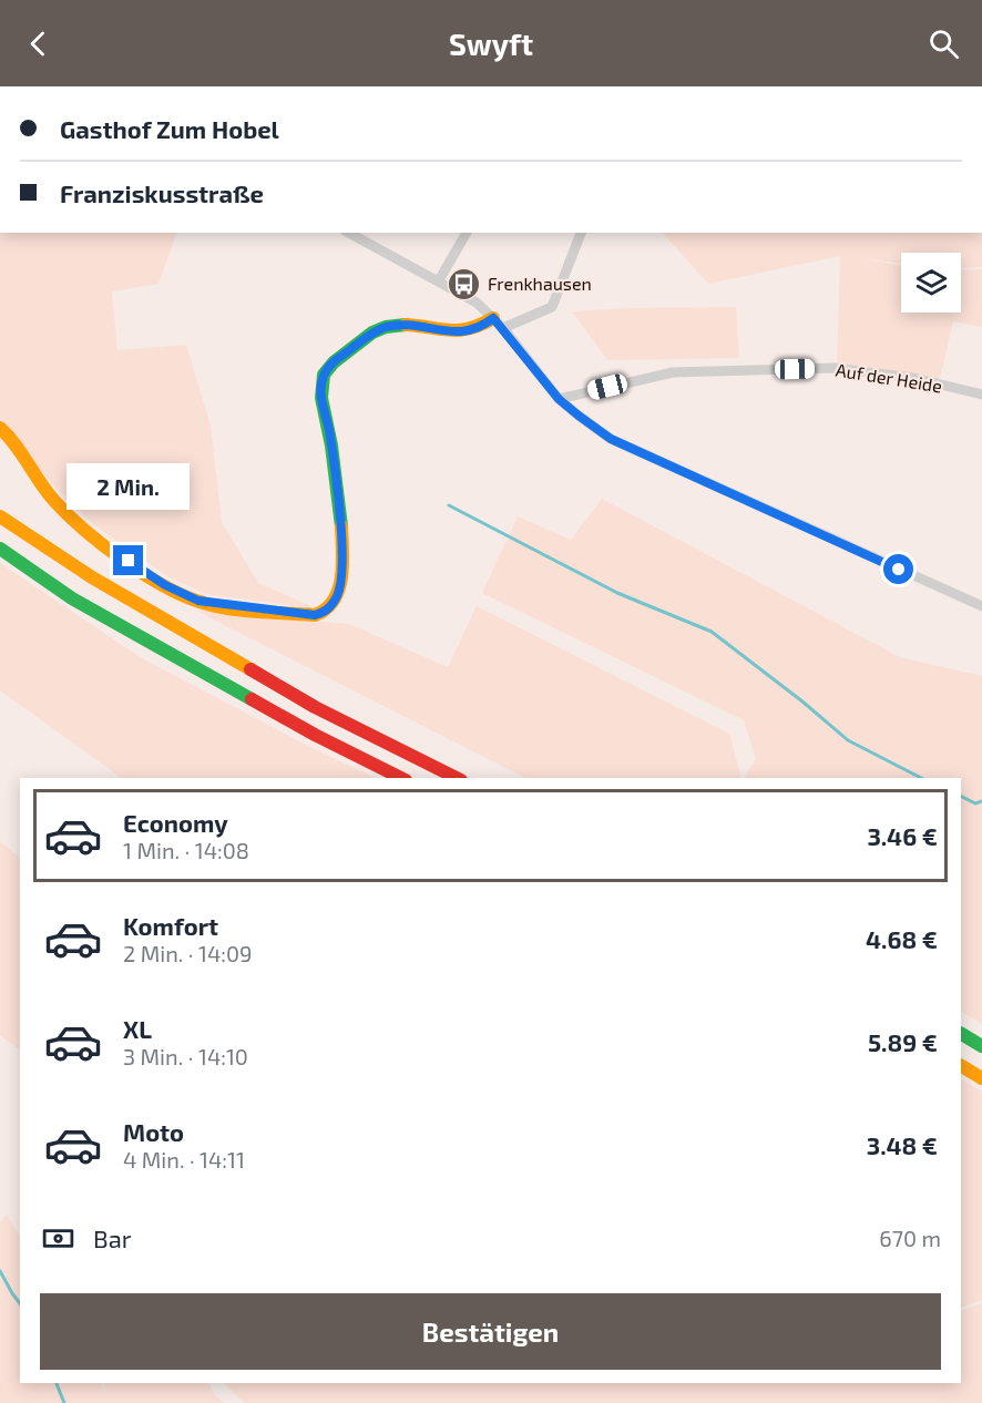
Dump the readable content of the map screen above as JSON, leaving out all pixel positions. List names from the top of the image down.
{
  "streets": {
    "street": ["Auf der Heide"]
  },
  "places": {
    "bus stop": ["Frenkhausen"]
  },
  "page": {
    "header": "Swyft",
    "banner": ["Gasthof Zum Hobel", "Franziskusstraße"],
    "bubble": "2 Min.",
    "list": [
      {
        "name": "Economy",
        "note": "1 Min. · 14:08",
        "value": "3.46 €"
      },
      {
        "name": "Komfort",
        "note": "2 Min. · 14:09",
        "value": "4.68 €"
      },
      {
        "name": "XL",
        "note": "3 Min. · 14:10",
        "value": "5.89 €"
      },
      {
        "name": "Moto",
        "note": "4 Min. · 14:11",
        "value": "3.48 €"
      }
    ],
    "pay": ["Bar", "670 m"],
    "buttons": "Bestätigen"
  }
}
